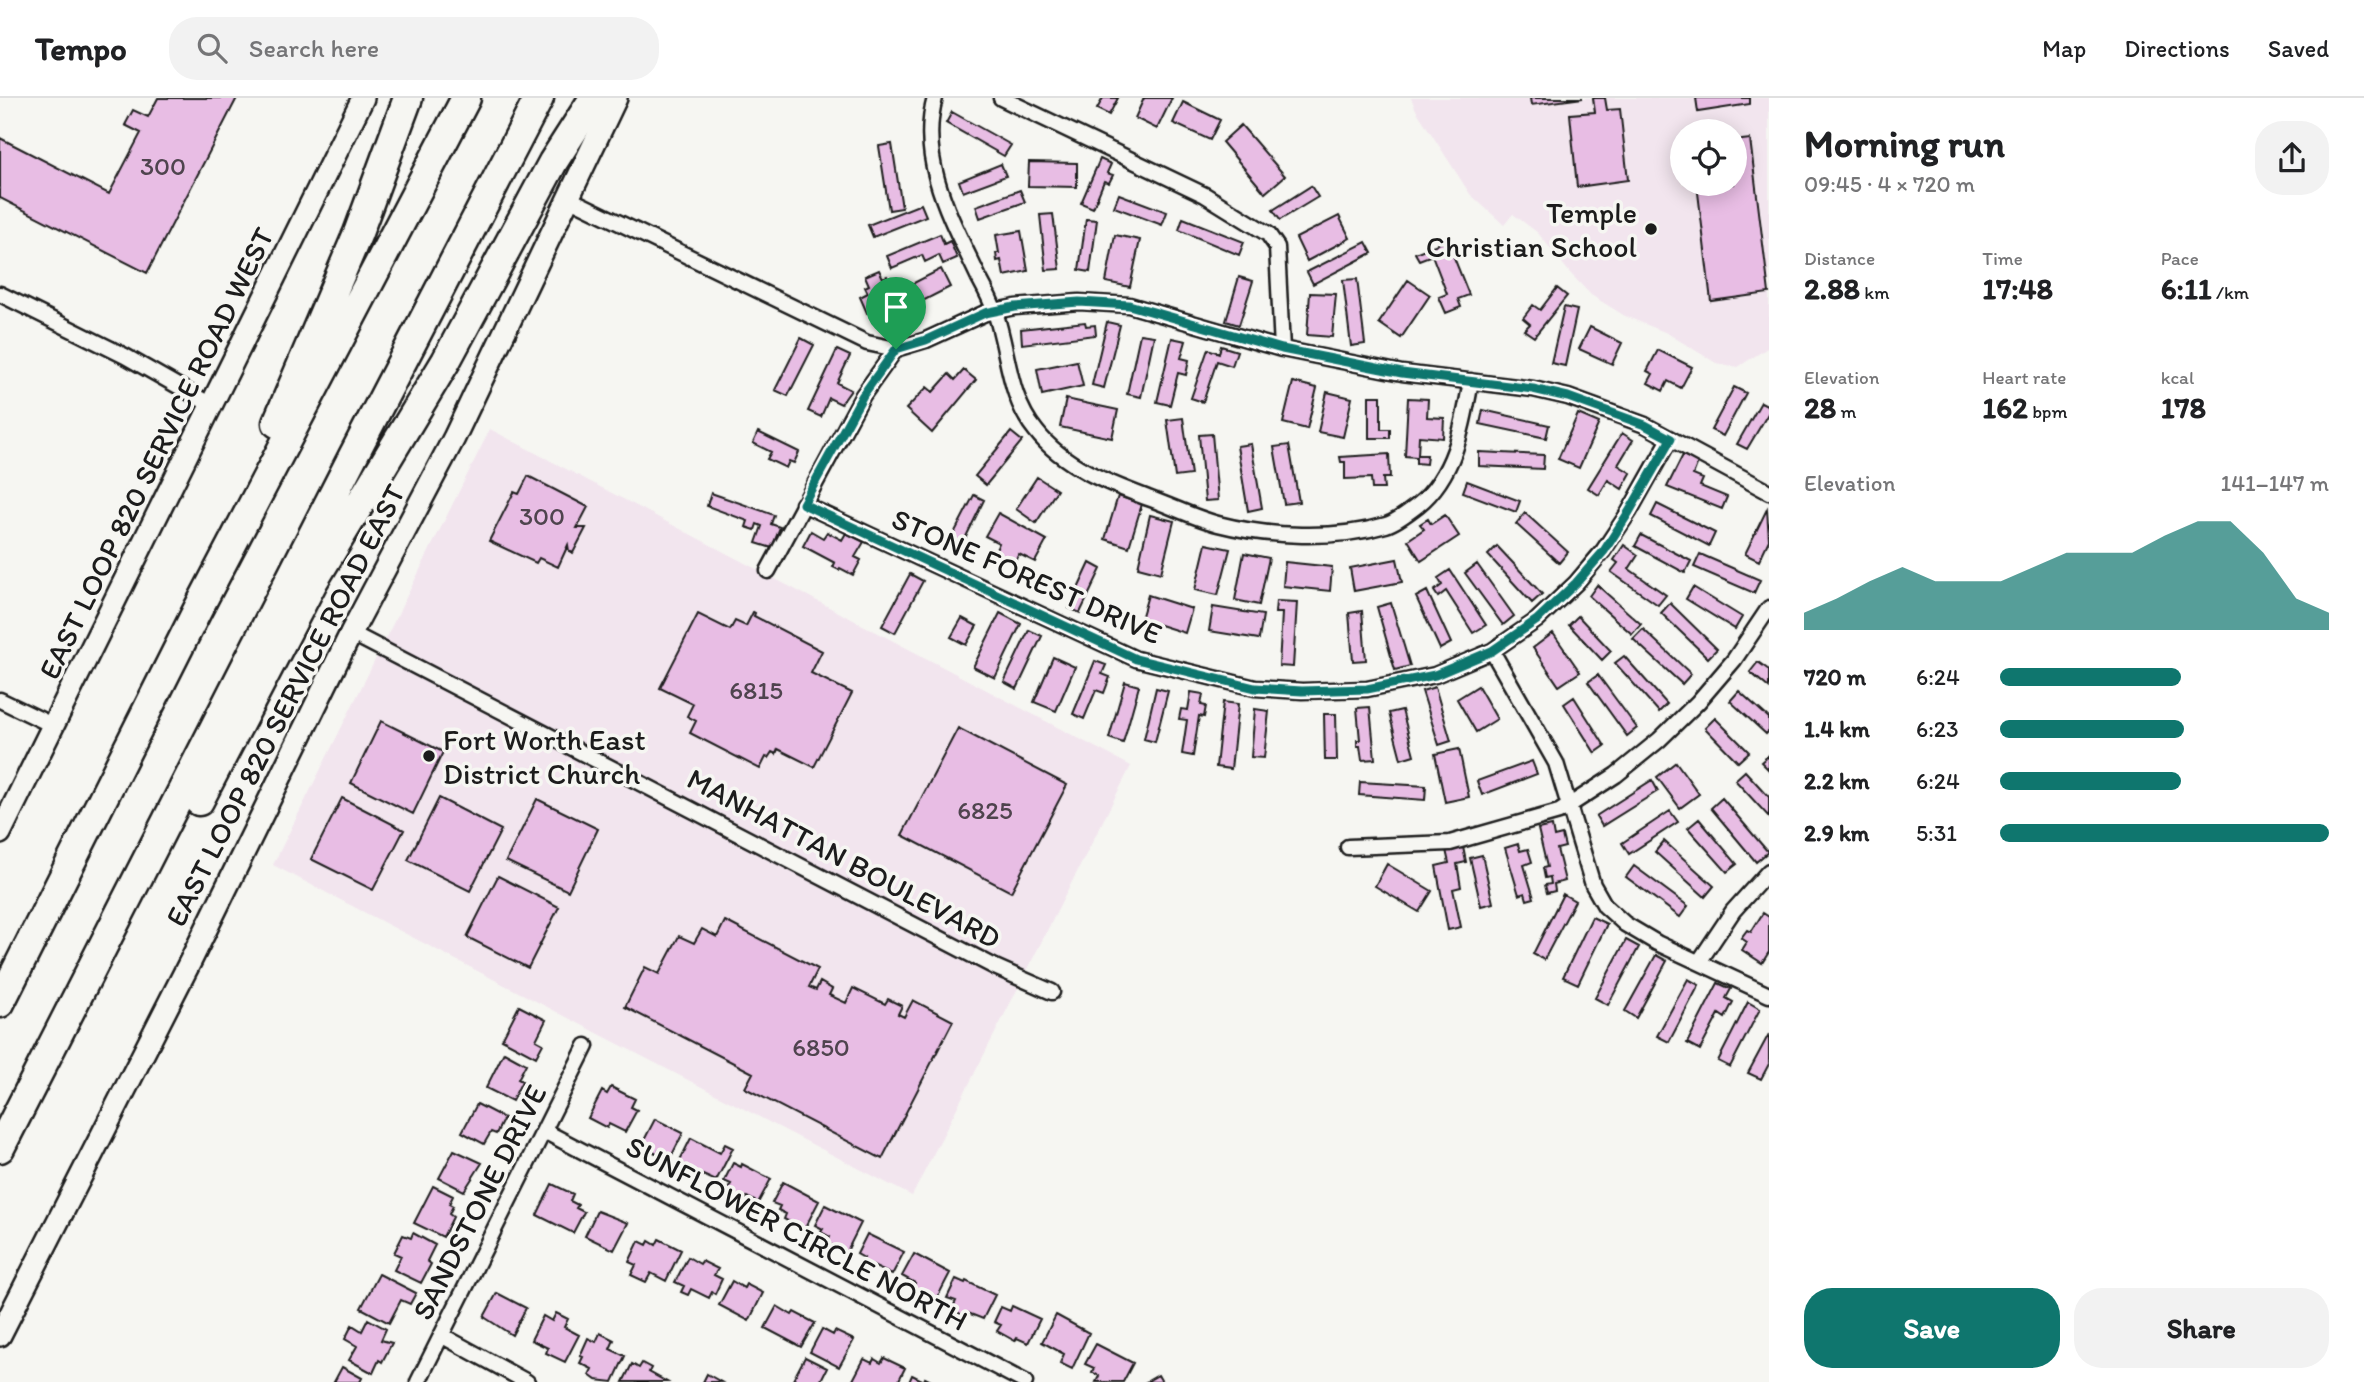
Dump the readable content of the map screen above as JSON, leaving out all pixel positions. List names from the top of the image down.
{
  "streets": {
    "main road": ["EAST LOOP 820 SERVICE ROAD WEST", "EAST LOOP 820 SERVICE ROAD EAST"],
    "street": [
      "STONE FOREST DRIVE",
      "MANHATTAN BOULEVARD",
      "SANDSTONE DRIVE",
      "SUNFLOWER CIRCLE NORTH"
    ]
  },
  "crossings": [
    ["EAST LOOP 820 SERVICE ROAD EAST", "MANHATTAN BOULEVARD"],
    ["SANDSTONE DRIVE", "SUNFLOWER CIRCLE NORTH"]
  ],
  "places": ["Temple Christian School", "Fort Worth East District Church"],
  "house_numbers": [
    "300",
    "300",
    "6815",
    "6825",
    "6850"
  ],
  "page": {
    "header": "Tempo",
    "search": "Search here",
    "nav": ["Map", "Directions", "Saved"],
    "heading": ["Morning run", "09:45 · 4 × 720 m"],
    "stats": [
      ["Distance", "2.88 km"],
      ["Time", "17:48"],
      ["Pace", "6:11 /km"],
      ["Elevation", "28 m"],
      ["Heart rate", "162 bpm"],
      ["kcal", "178"]
    ],
    "chart": ["Elevation", "141–147 m"],
    "list": [
      {
        "name": "720 m",
        "note": "6:24"
      },
      {
        "name": "1.4 km",
        "note": "6:23"
      },
      {
        "name": "2.2 km",
        "note": "6:24"
      },
      {
        "name": "2.9 km",
        "note": "5:31"
      }
    ],
    "buttons": ["Save", "Share"]
  }
}
